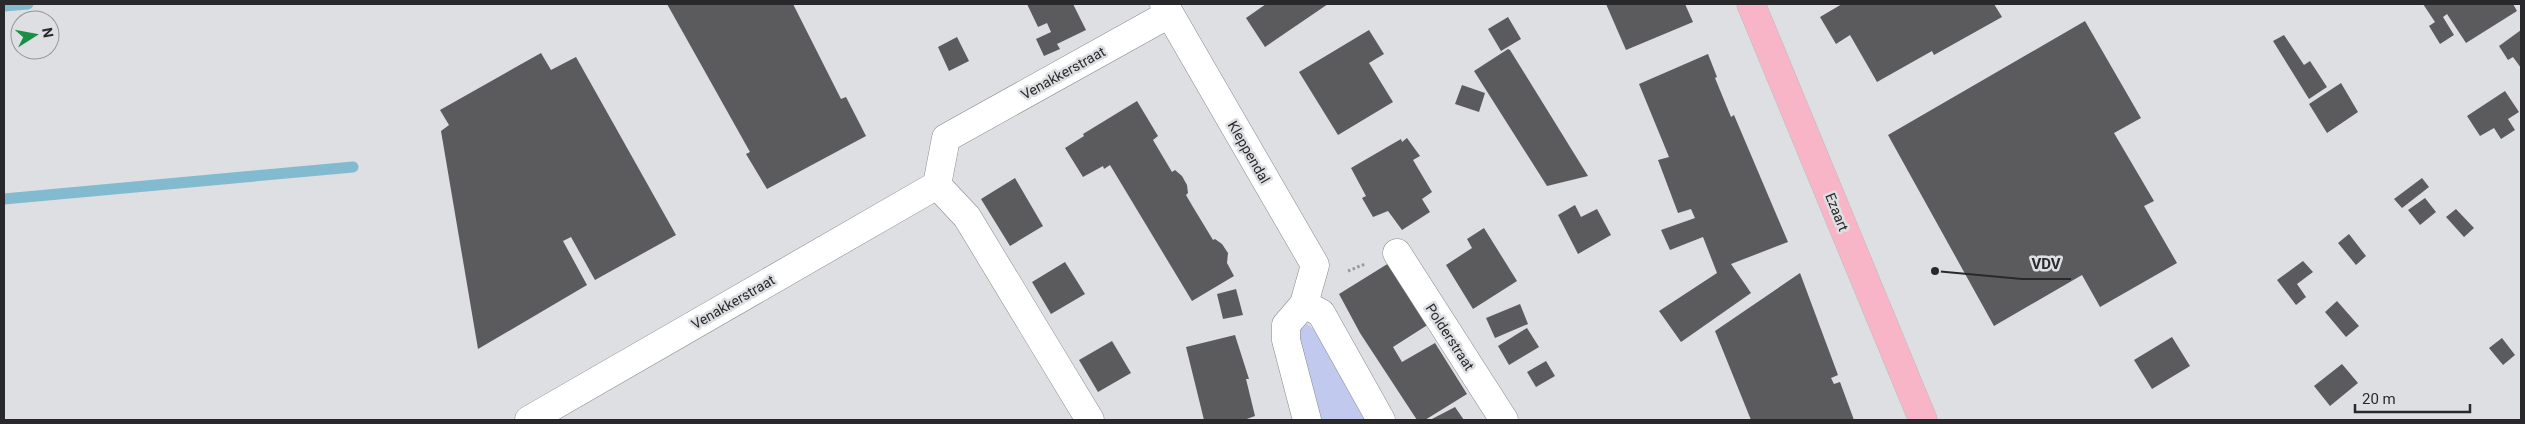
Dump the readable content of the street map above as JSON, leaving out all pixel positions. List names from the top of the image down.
{
  "streets": {
    "main road": ["Ezaart"],
    "street": ["Venakkerstraat", "Kleppendal", "Polderstraat"]
  },
  "crossings": [
    ["Venakkerstraat", "Kleppendal"]
  ],
  "places": ["VDV"],
  "scale_bar": "20 m",
  "north": "right"
}
